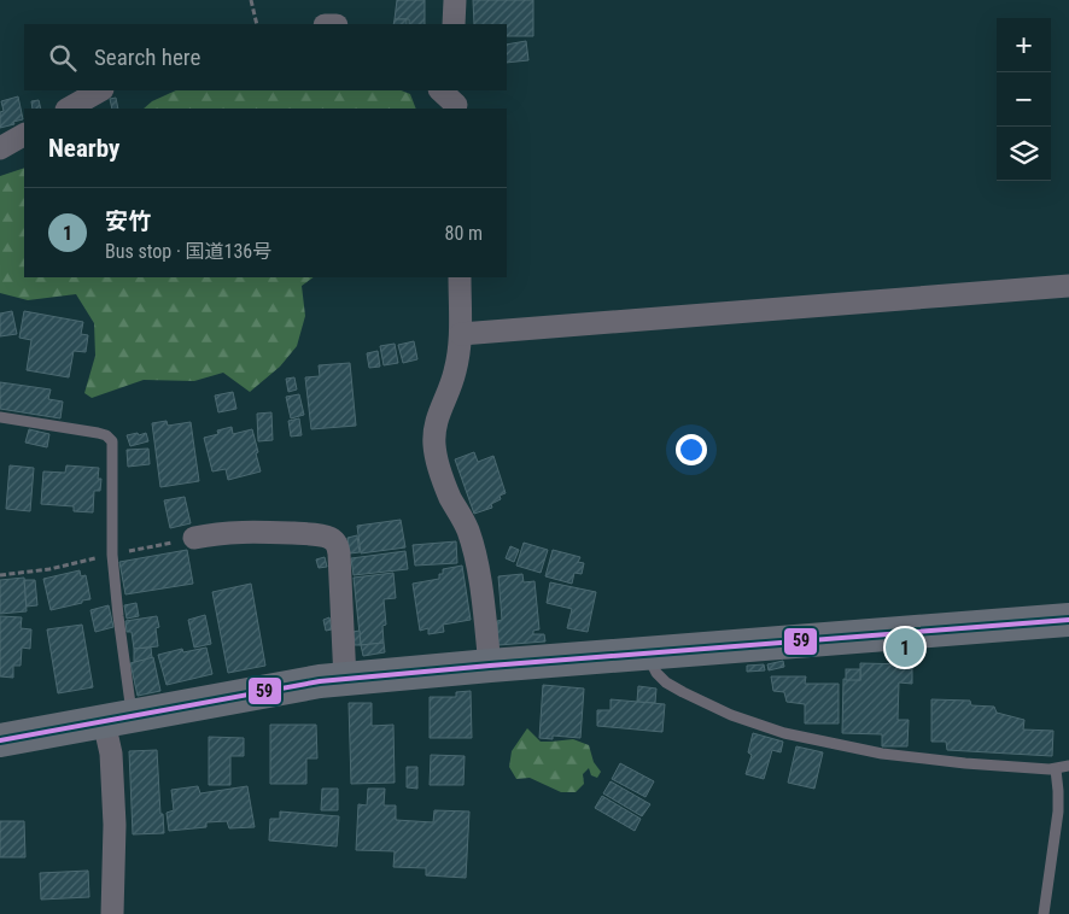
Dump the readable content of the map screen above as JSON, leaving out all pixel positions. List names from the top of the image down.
{
  "lines": ["transit line 59"],
  "page": {
    "map_buttons": ["+", "−"],
    "search": "Search here",
    "heading": "Nearby",
    "list": [
      {
        "mark": "1",
        "name": "安竹",
        "note": "Bus stop · 国道136号",
        "value": "80 m"
      }
    ],
    "pins": "1"
  }
}
